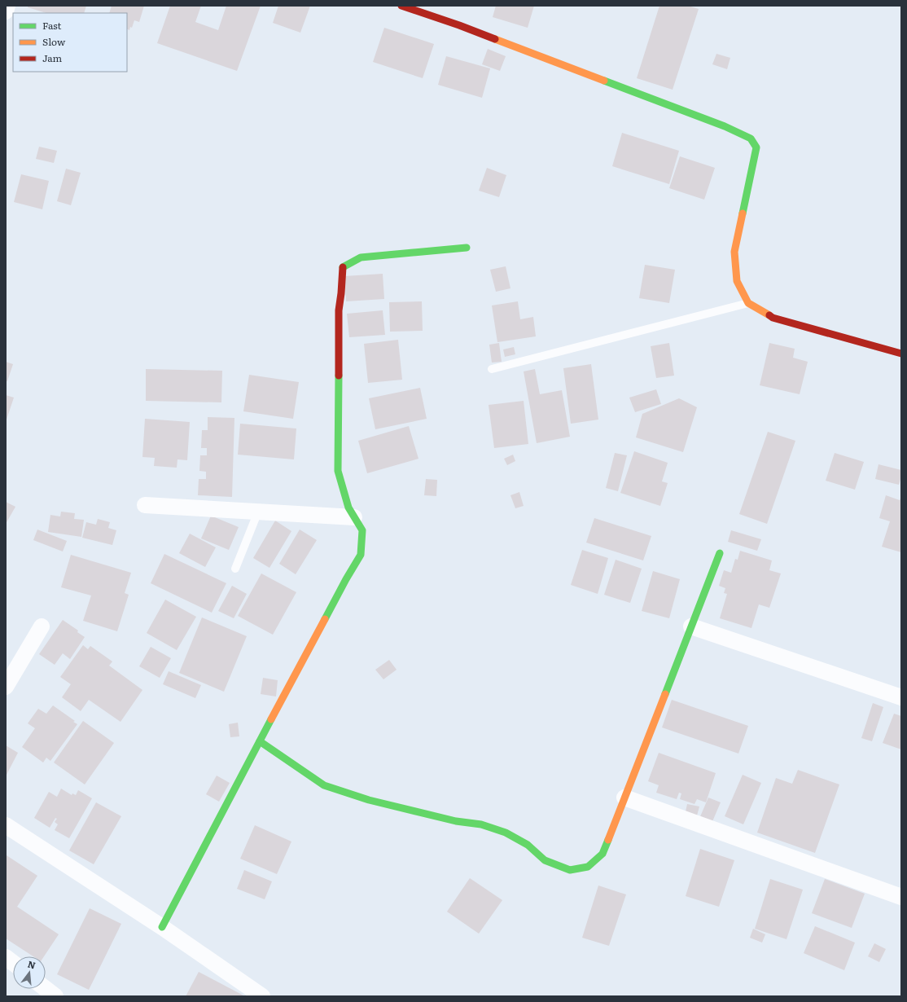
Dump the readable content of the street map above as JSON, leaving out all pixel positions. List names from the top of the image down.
{
  "legend": ["Fast", "Slow", "Jam"],
  "north": "top"
}
